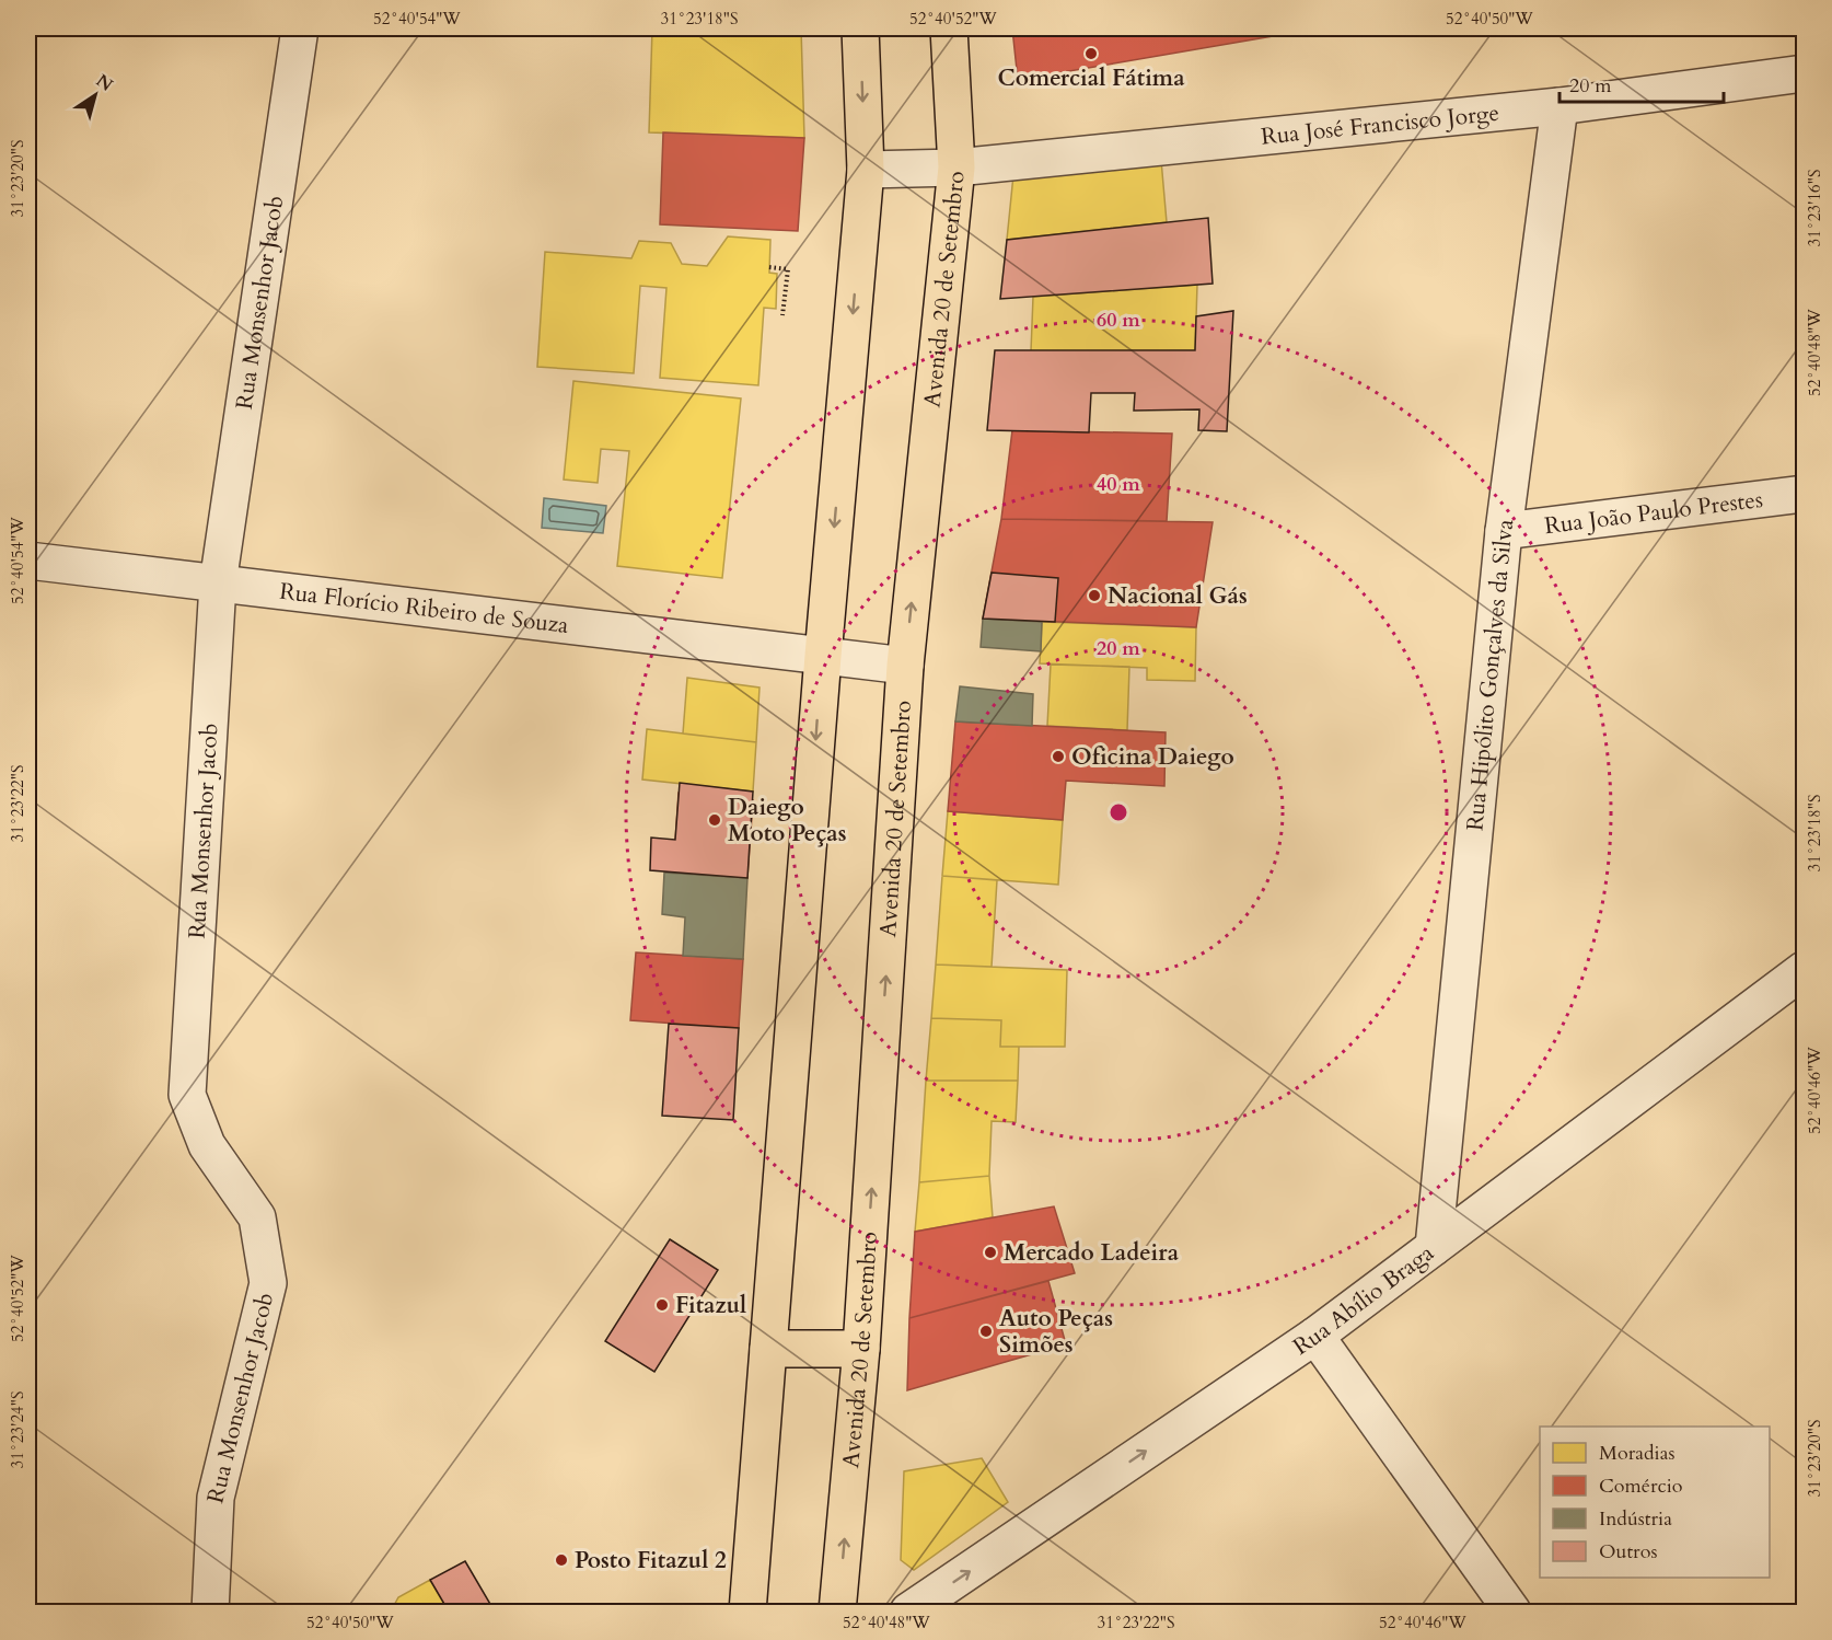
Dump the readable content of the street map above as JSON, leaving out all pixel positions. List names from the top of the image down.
{
  "streets": {
    "main road": ["Avenida 20 de Setembro"],
    "street": [
      "Rua José Francisco Jorge",
      "Rua Monsenhor Jacob",
      "Rua João Paulo Prestes",
      "Rua Florício Ribeiro de Souza",
      "Rua Hipólito Gonçalves da Silva",
      "Rua Abílio Braga"
    ]
  },
  "crossings": [
    ["Rua José Francisco Jorge", "Avenida 20 de Setembro"],
    ["Rua José Francisco Jorge", "Rua Hipólito Gonçalves da Silva"],
    ["Avenida 20 de Setembro", "Rua Florício Ribeiro de Souza"],
    ["Rua Monsenhor Jacob", "Rua Florício Ribeiro de Souza"],
    ["Rua João Paulo Prestes", "Rua Hipólito Gonçalves da Silva"],
    ["Rua Hipólito Gonçalves da Silva", "Rua Abílio Braga"]
  ],
  "one_way": ["Rua Abílio Braga"],
  "places": [
    "Comercial Fátima",
    "Nacional Gás",
    "Oficina Daiego",
    "Daiego Moto Peças",
    "Mercado Ladeira",
    "Fitazul",
    "Auto Peças Simões",
    "Posto Fitazul 2"
  ],
  "legend": [
    "Moradias",
    "Comércio",
    "Indústria",
    "Outros"
  ],
  "scale_bar": "20 m",
  "north": "top right",
  "coordinates": [
    "52°40'54\"W",
    "31°23'18\"S",
    "52°40'52\"W",
    "52°40'50\"W",
    "31°23'20\"S",
    "31°23'16\"S",
    "52°40'48\"W",
    "31°23'22\"S",
    "52°40'46\"W",
    "31°23'24\"S"
  ],
  "rings": ["60 m", "40 m", "20 m"]
}
